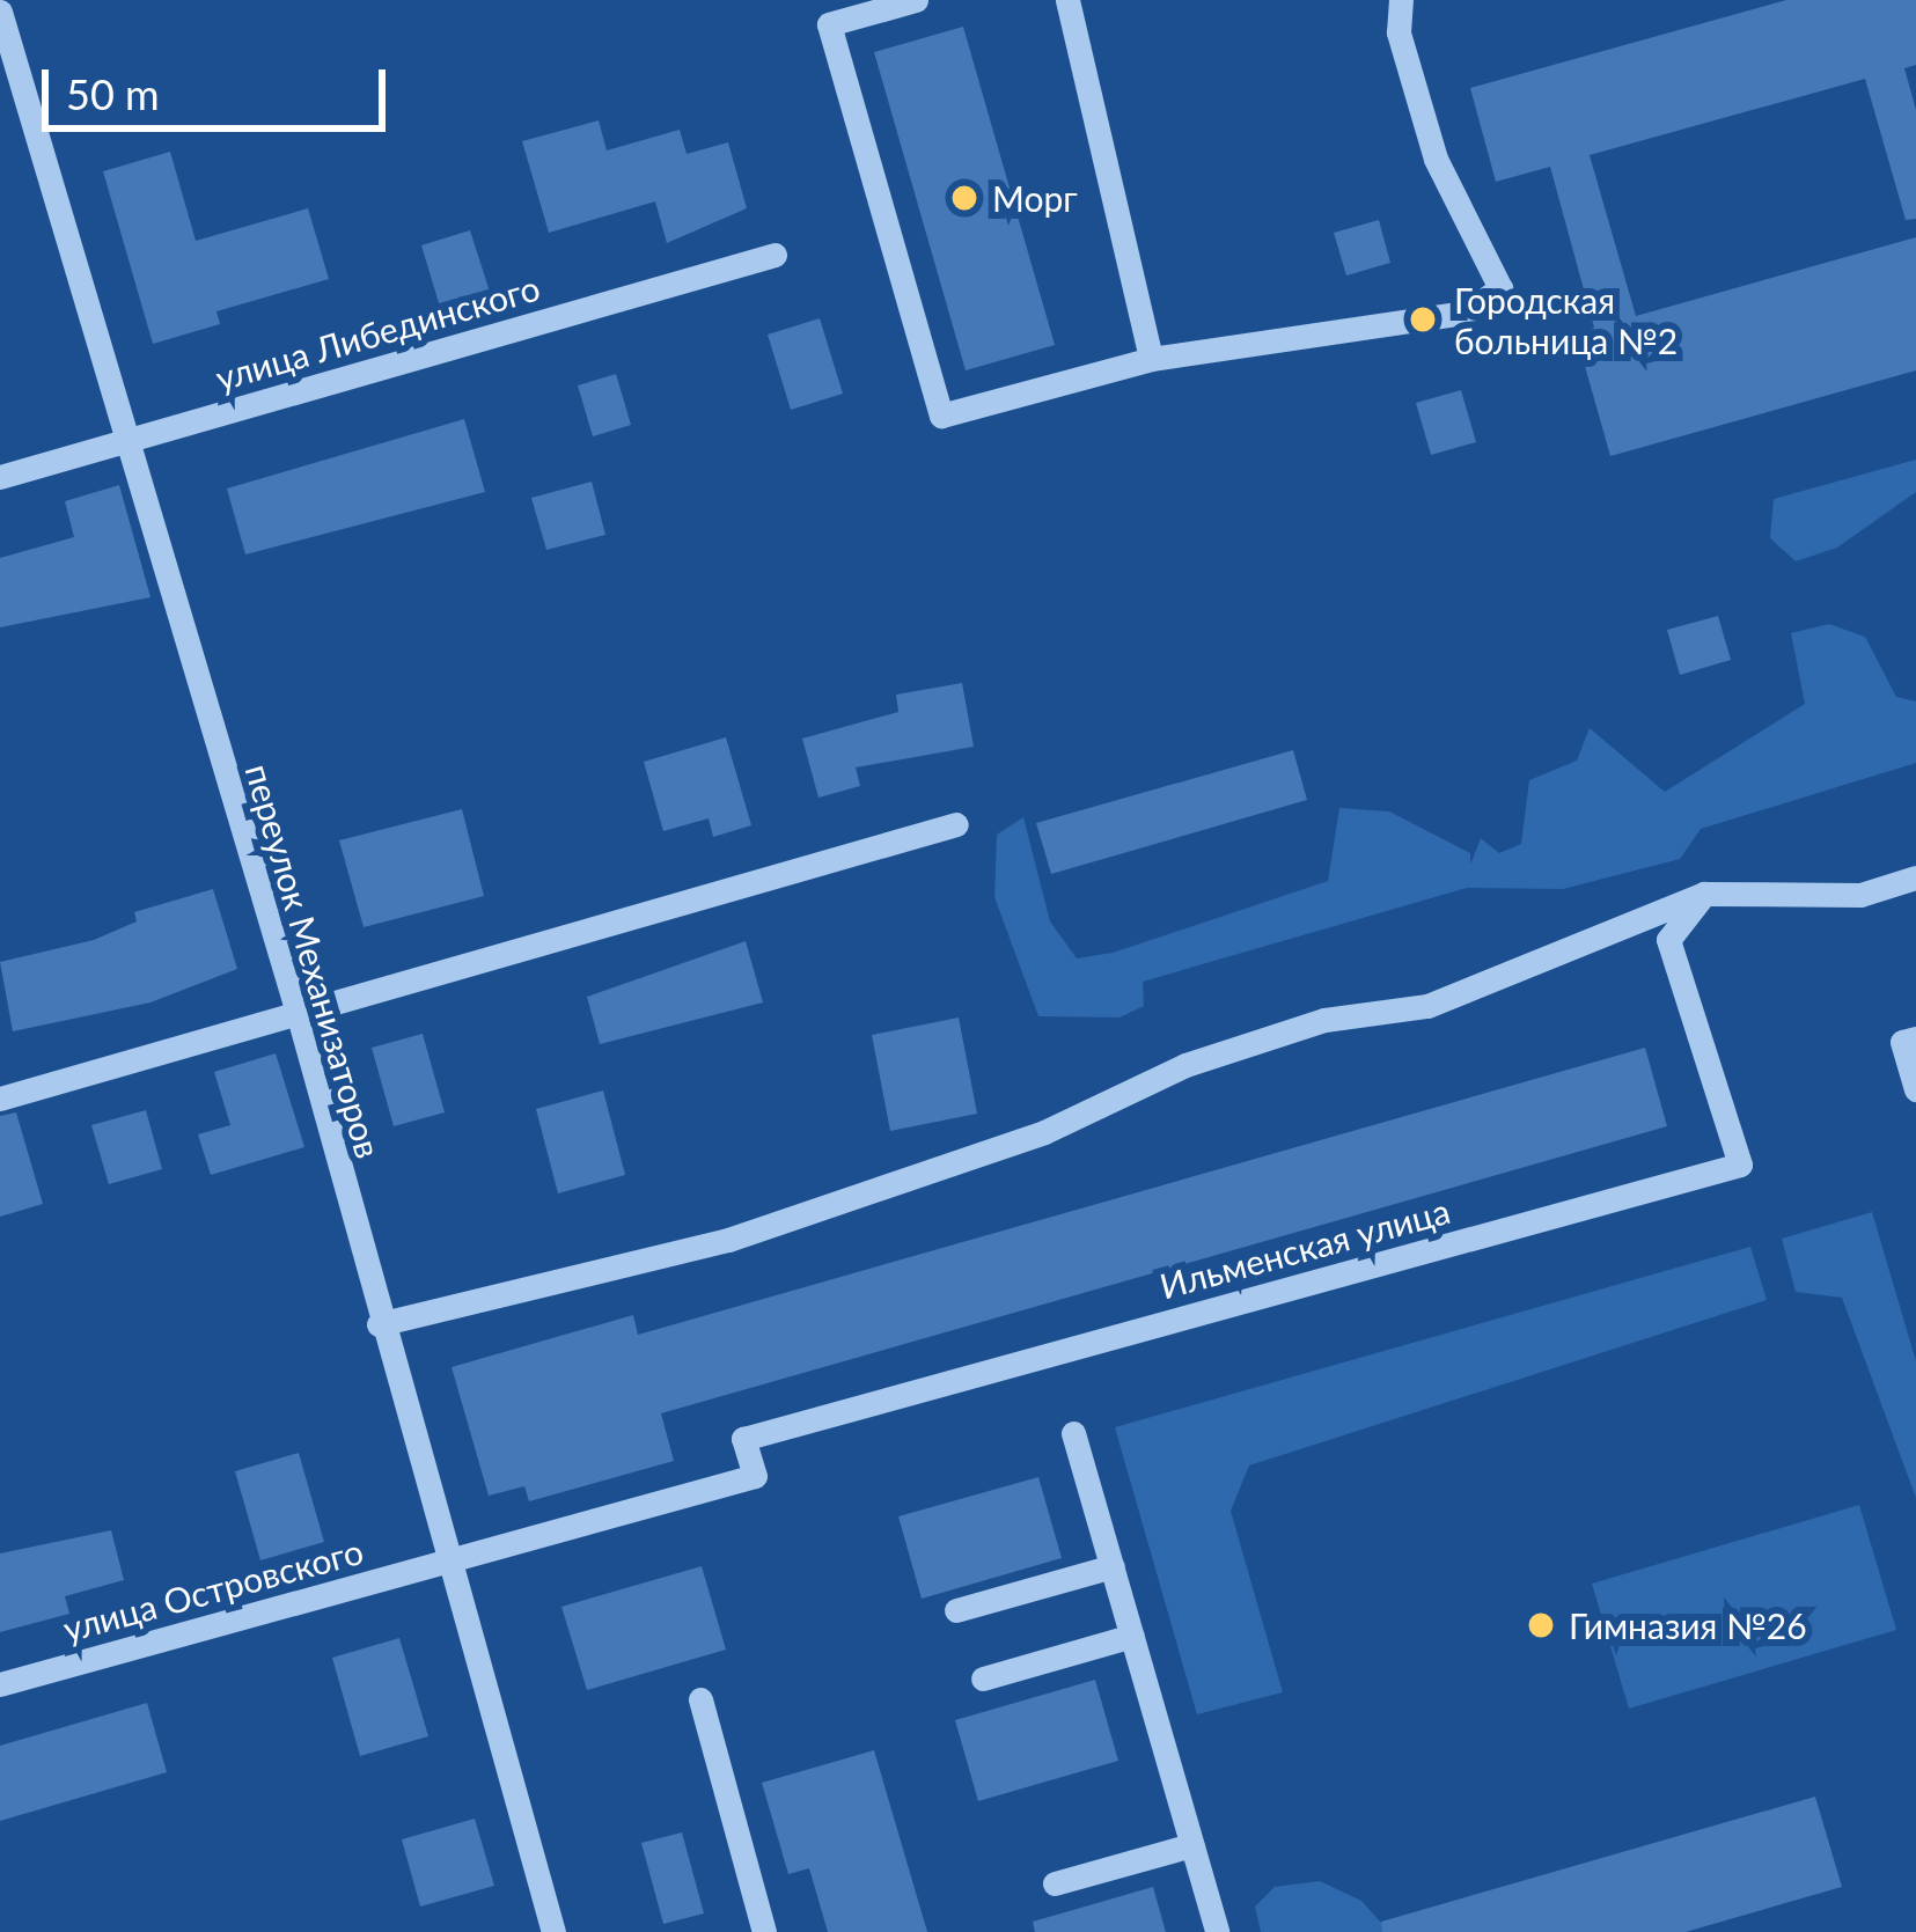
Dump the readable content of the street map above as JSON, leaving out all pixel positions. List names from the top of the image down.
{
  "streets": {
    "street": [
      "улица Либединского",
      "переулок Механизаторов",
      "Ильменская улица",
      "улица Островского"
    ]
  },
  "crossings": [
    ["улица Либединского", "переулок Механизаторов"],
    ["переулок Механизаторов", "Ильменская улица"],
    ["переулок Механизаторов", "улица Островского"],
    ["Ильменская улица", "улица Островского"]
  ],
  "places": ["Морг", "Городская больница №2", "Гимназия №26"],
  "scale_bar": "50 m"
}
